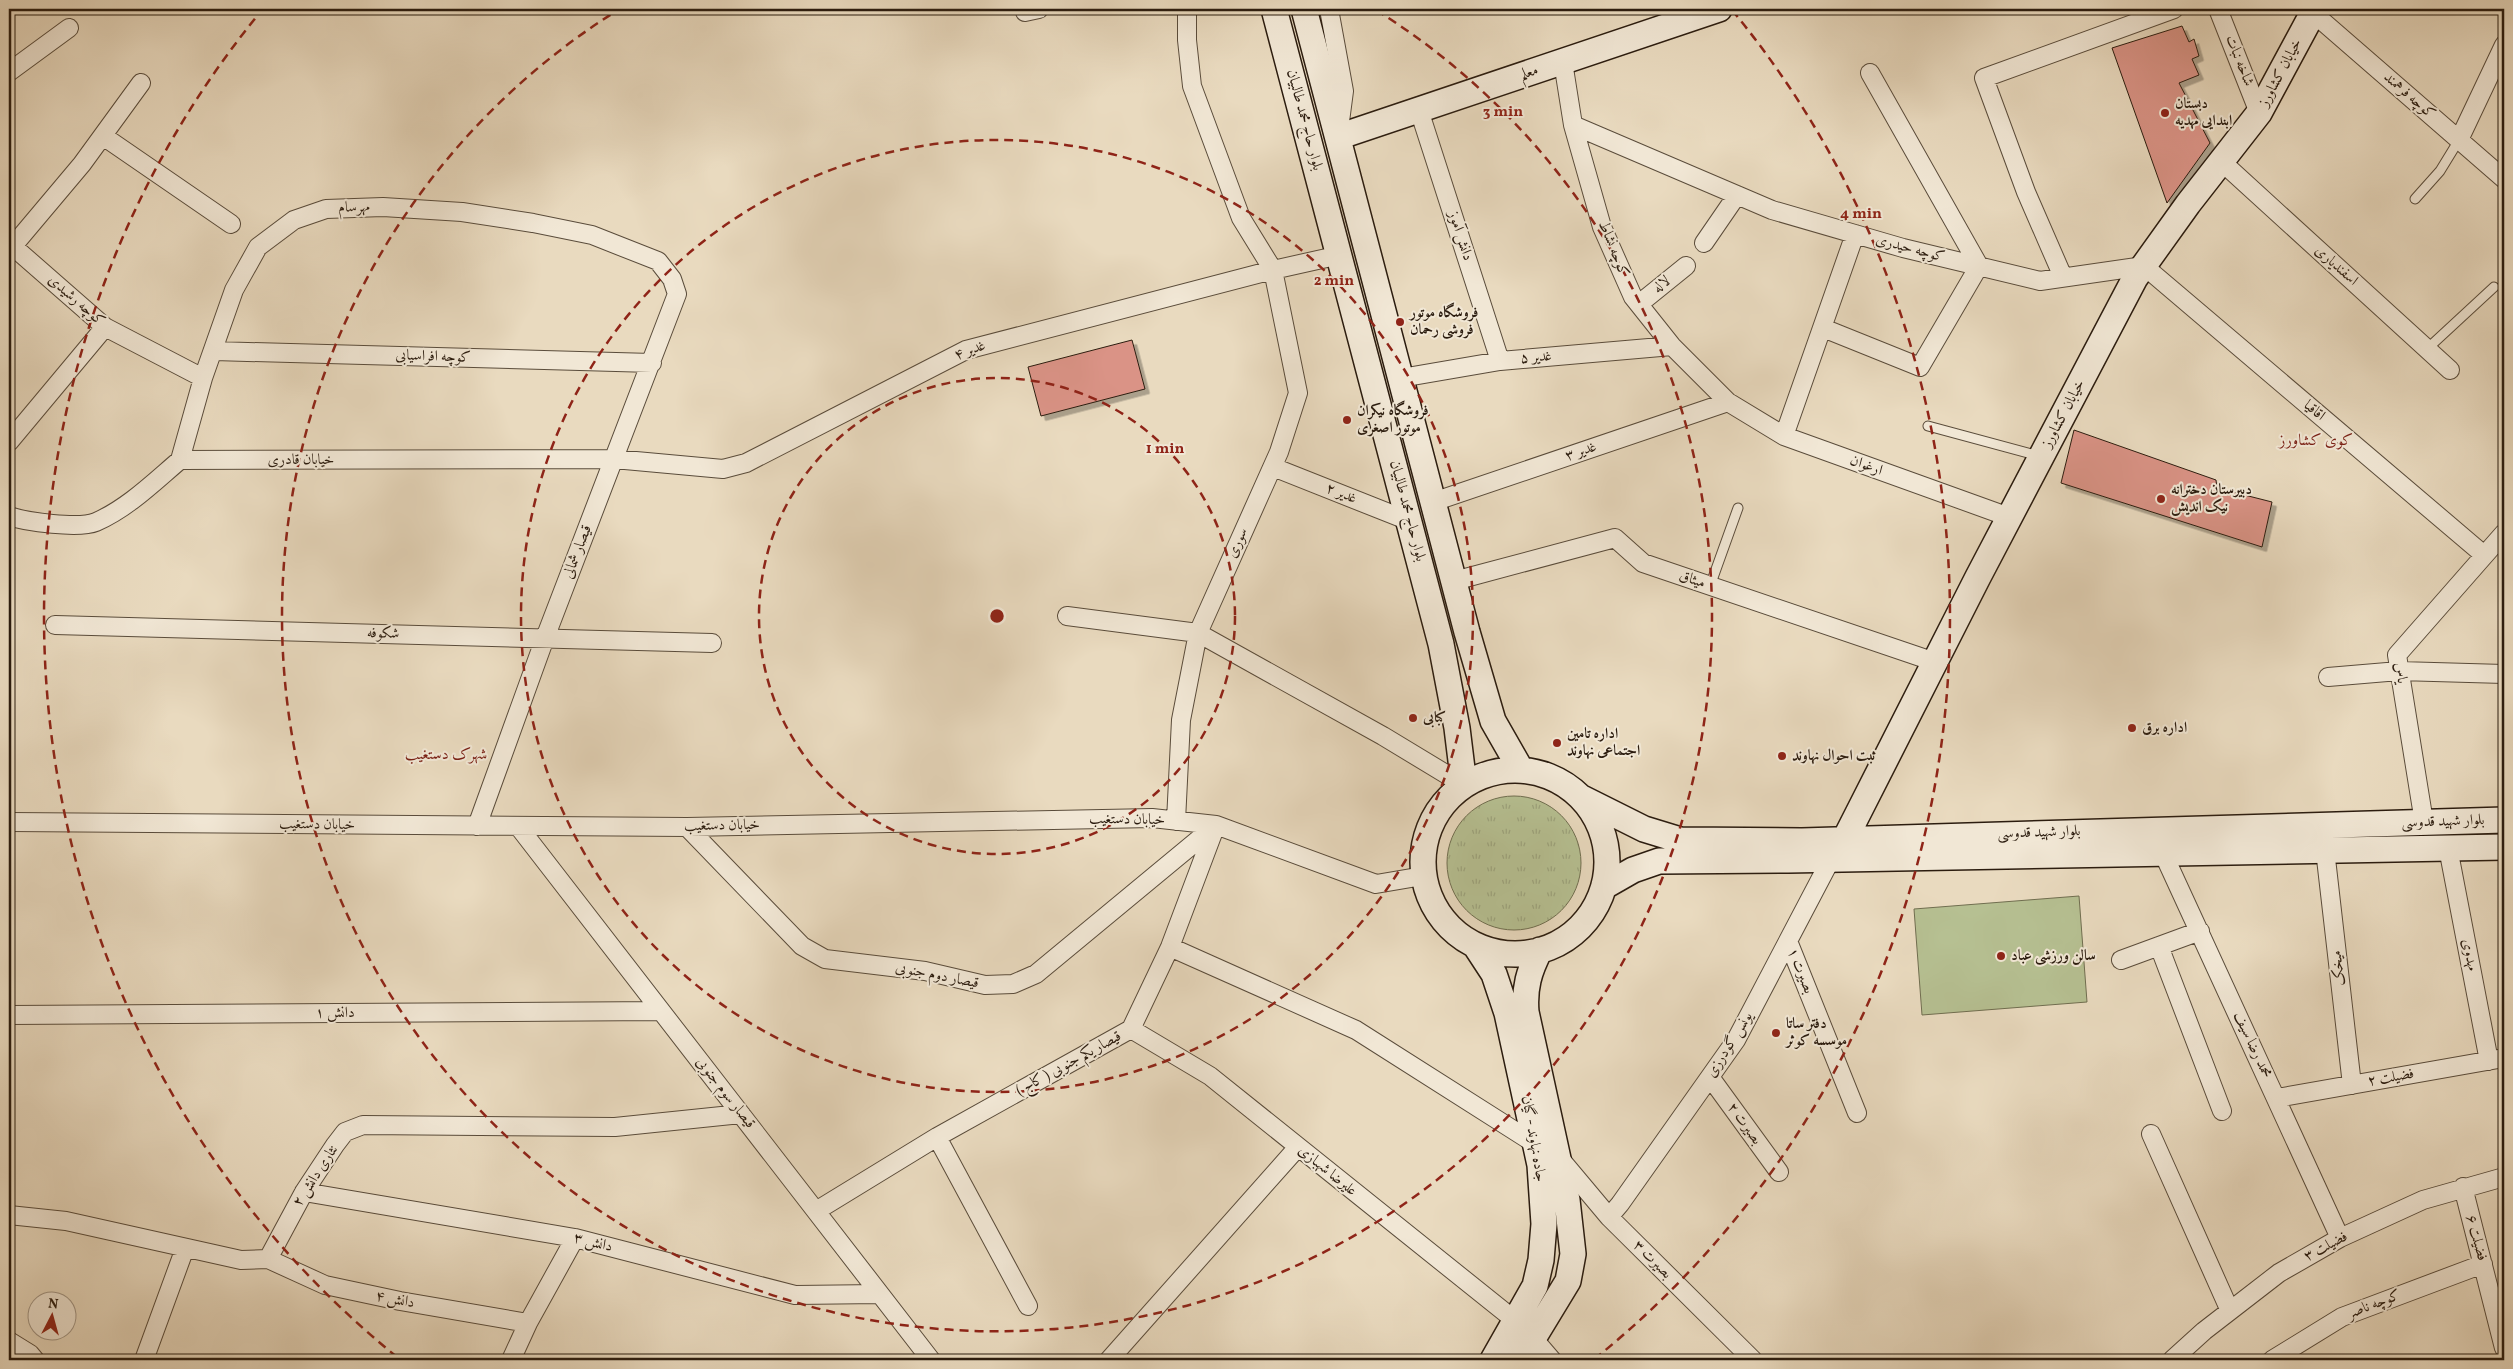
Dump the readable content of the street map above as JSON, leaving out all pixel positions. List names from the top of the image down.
{
  "streets": {
    "main road": [
      "معلم",
      "خیابان کشاورز",
      "بلوار حاج محمد طالبیان",
      "بلوار شهید قدوسی",
      "جاده نهاوند - گیان"
    ],
    "street": [
      "شاخه نبات",
      "کوچه فرهمند",
      "مهرسام",
      "دانش آموز",
      "کوچه نشاط",
      "کوچه حیدری",
      "اسفندیاری",
      "لاله",
      "کوچه رشیدی",
      "غدیر ۴",
      "کوچه افراسیابی",
      "غدیر ۵",
      "اقاقیا",
      "غدیر ۳",
      "خیابان قادری",
      "ارغوان",
      "غدیر ۲",
      "سوری",
      "قیصار شمالی",
      "میثاق",
      "شکوفه",
      "یاس",
      "خیابان دستغیب",
      "مهدوی",
      "میخک",
      "بصیرت ۱",
      "قیصار دوم جنوبی",
      "دانش ۱",
      "یونس گودرزی",
      "محمد رضا سیف",
      "قیصار یکم جنوبی ( کاج )",
      "فضیلت ۲",
      "قیصار سوم جنوبی",
      "بصیرت ۲",
      "علیرضا شهبازی",
      "نثاری دانش ۲",
      "فضیلت ۶",
      "دانش ۳",
      "فضیلت ۳",
      "بصیرت ۳",
      "دانش ۴",
      "کوچه ناصر"
    ]
  },
  "crossings": [
    ["شاخه نبات", "خیابان کشاورز"],
    ["معلم", "بلوار حاج محمد طالبیان"],
    ["معلم", "دانش آموز"],
    ["معلم", "کوچه نشاط"],
    ["خیابان کشاورز", "کوچه فرهمند"],
    ["خیابان کشاورز", "کوچه حیدری"],
    ["خیابان کشاورز", "اسفندیاری"],
    ["خیابان کشاورز", "اقاقیا"],
    ["خیابان کشاورز", "ارغوان"],
    ["خیابان کشاورز", "میثاق"],
    ["خیابان کشاورز", "بلوار شهید قدوسی"],
    ["بلوار حاج محمد طالبیان", "غدیر ۴"],
    ["بلوار حاج محمد طالبیان", "غدیر ۵"],
    ["بلوار حاج محمد طالبیان", "غدیر ۳"],
    ["بلوار حاج محمد طالبیان", "غدیر ۲"],
    ["بلوار حاج محمد طالبیان", "میثاق"],
    ["مهرسام", "کوچه رشیدی"],
    ["مهرسام", "کوچه افراسیابی"],
    ["مهرسام", "خیابان قادری"],
    ["مهرسام", "قیصار شمالی"],
    ["دانش آموز", "غدیر ۵"],
    ["کوچه نشاط", "کوچه حیدری"],
    ["کوچه نشاط", "لاله"],
    ["کوچه نشاط", "غدیر ۵"],
    ["کوچه نشاط", "غدیر ۳"],
    ["کوچه نشاط", "ارغوان"],
    ["کوچه حیدری", "اقاقیا"],
    ["غدیر ۴", "خیابان قادری"],
    ["غدیر ۴", "سوری"],
    ["غدیر ۴", "قیصار شمالی"],
    ["کوچه افراسیابی", "قیصار شمالی"],
    ["اقاقیا", "یاس"],
    ["غدیر ۳", "ارغوان"],
    ["خیابان قادری", "قیصار شمالی"],
    ["غدیر ۲", "سوری"],
    ["سوری", "خیابان دستغیب"],
    ["قیصار شمالی", "شکوفه"],
    ["قیصار شمالی", "خیابان دستغیب"],
    ["یاس", "بلوار شهید قدوسی"],
    ["خیابان دستغیب", "قیصار دوم جنوبی"],
    ["خیابان دستغیب", "قیصار یکم جنوبی ( کاج )"],
    ["خیابان دستغیب", "قیصار سوم جنوبی"],
    ["بلوار شهید قدوسی", "مهدوی"],
    ["بلوار شهید قدوسی", "میخک"],
    ["بلوار شهید قدوسی", "یونس گودرزی"],
    ["بلوار شهید قدوسی", "محمد رضا سیف"],
    ["مهدوی", "فضیلت ۲"],
    ["میخک", "فضیلت ۲"],
    ["بصیرت ۱", "یونس گودرزی"],
    ["قیصار دوم جنوبی", "قیصار یکم جنوبی ( کاج )"],
    ["دانش ۱", "قیصار سوم جنوبی"],
    ["یونس گودرزی", "بصیرت ۲"],
    ["یونس گودرزی", "بصیرت ۳"],
    ["محمد رضا سیف", "فضیلت ۲"],
    ["محمد رضا سیف", "فضیلت ۳"],
    ["قیصار یکم جنوبی ( کاج )", "قیصار سوم جنوبی"],
    ["قیصار یکم جنوبی ( کاج )", "علیرضا شهبازی"],
    ["قیصار یکم جنوبی ( کاج )", "بصیرت ۳"],
    ["قیصار سوم جنوبی", "نثاری دانش ۲"],
    ["قیصار سوم جنوبی", "دانش ۳"],
    ["جاده نهاوند - گیان", "علیرضا شهبازی"],
    ["جاده نهاوند - گیان", "بصیرت ۳"],
    ["نثاری دانش ۲", "دانش ۳"],
    ["نثاری دانش ۲", "دانش ۴"],
    ["فضیلت ۶", "فضیلت ۳"],
    ["فضیلت ۶", "کوچه ناصر"]
  ],
  "districts": ["کوی کشاورز", "شهرک دستغیب"],
  "places": [
    "دبستان ابندایی مهدیه",
    "فروشگاه موتور فروشی رحمان",
    "فروشگاه نیکران موتور اصغری",
    "دبیرستان دخترانه نیک اندیش",
    "کبابی",
    "اداره برق",
    "اداره تامین اجتماعی نهاوند",
    "ثبت احوال نهاوند",
    "سالن ورزشی عباد",
    "دفتر ساتا موسسه کوثر"
  ],
  "north": "top",
  "rings": [
    "3 min",
    "4 min",
    "2 min",
    "1 min"
  ]
}
